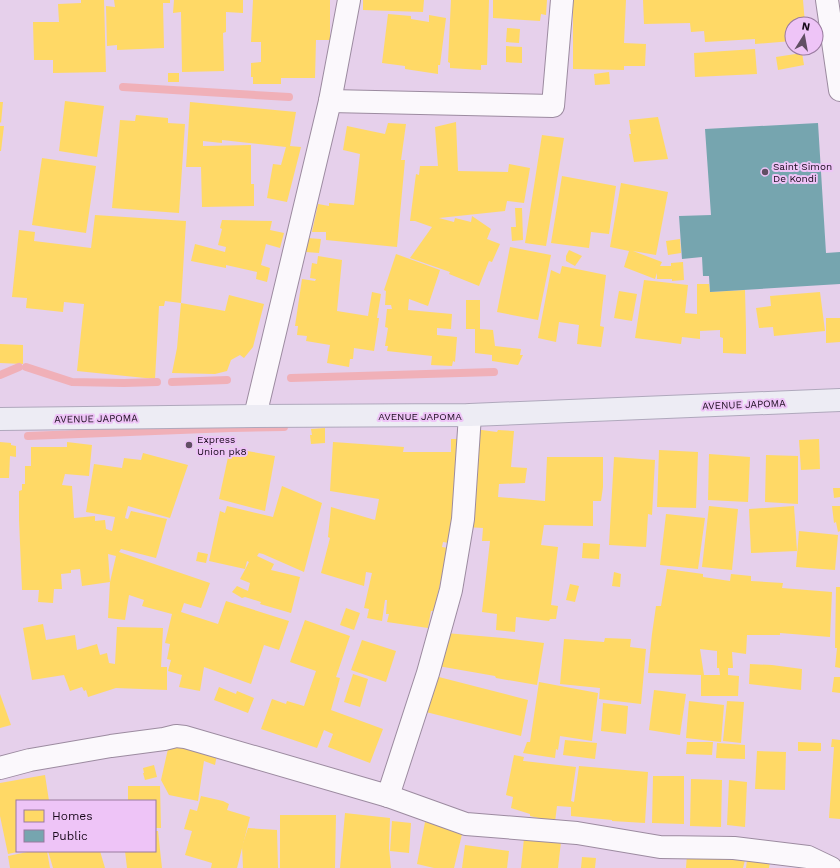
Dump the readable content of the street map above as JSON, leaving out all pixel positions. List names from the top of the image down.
{
  "streets": {
    "main road": ["AVENUE JAPOMA"]
  },
  "places": ["Saint Simon De Kondi", "Express Union pk8"],
  "legend": ["Homes", "Public"],
  "north": "top"
}
